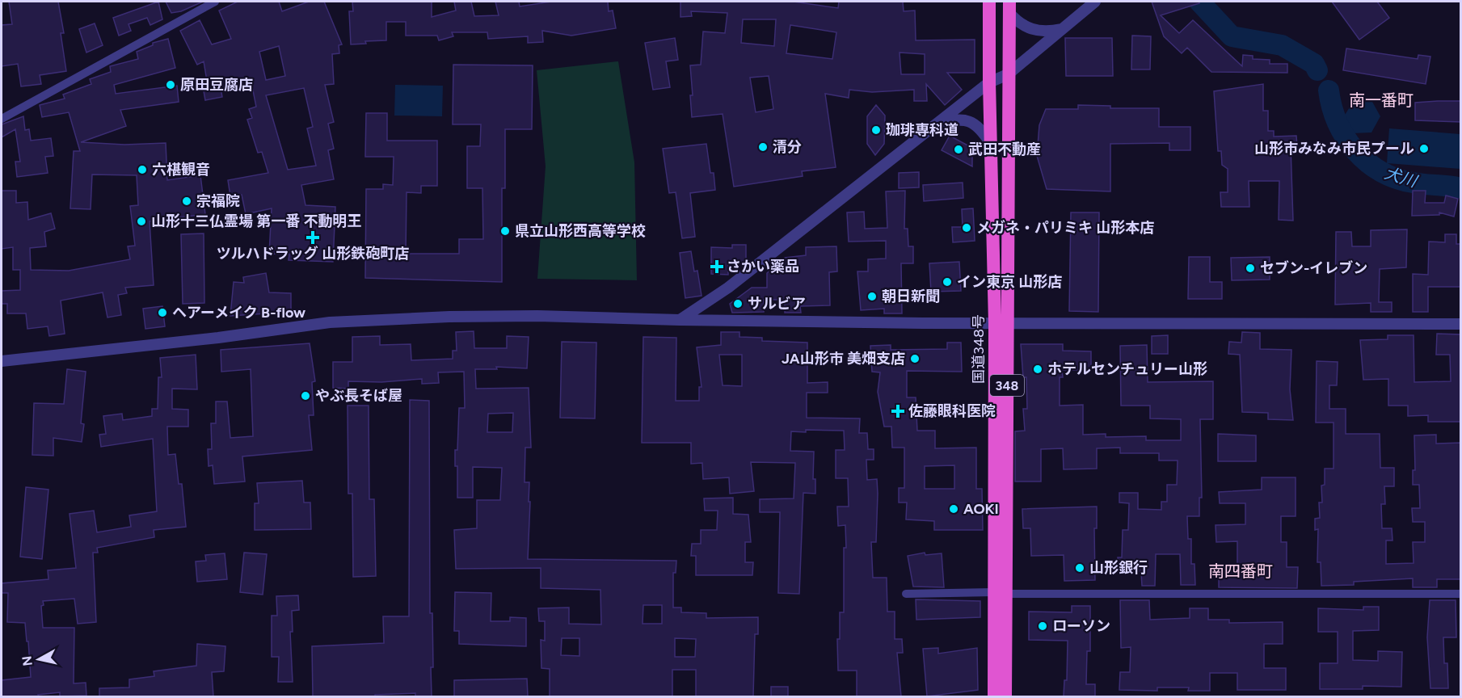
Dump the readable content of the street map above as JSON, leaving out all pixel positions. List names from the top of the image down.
{
  "streets": {
    "highway": ["国道348号", "348"]
  },
  "districts": ["南一番町", "南四番町"],
  "water": ["犬川"],
  "places": {
    "other": [
      "原田豆腐店",
      "珈琲専科道",
      "清分",
      "山形市みなみ市民プール",
      "武田不動産",
      "六椹観音",
      "宗福院",
      "山形十三仏霊場 第一番 不動明王",
      "メガネ・パリミキ 山形本店",
      "県立山形西高等学校",
      "セブン-イレブン",
      "イン東京 山形店",
      "朝日新聞",
      "サルビア",
      "ヘアーメイク B-flow",
      "JA山形市 美畑支店",
      "ホテルセンチュリー山形",
      "やぶ長そば屋",
      "AOKI",
      "山形銀行",
      "ローソン"
    ],
    "health": ["ツルハドラッグ 山形鉄砲町店", "さかい薬品", "佐藤眼科医院"]
  },
  "north": "left"
}
